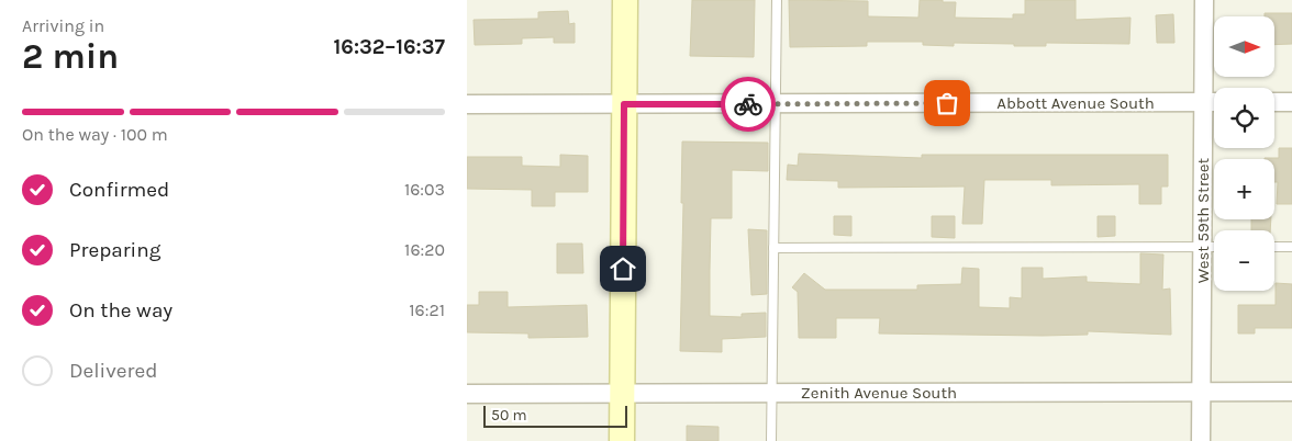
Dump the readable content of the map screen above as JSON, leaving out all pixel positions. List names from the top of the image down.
{
  "streets": {
    "street": ["Abbott Avenue South", "West 59th Street", "Zenith Avenue South"]
  },
  "crossings": [
    ["Abbott Avenue South", "West 59th Street"],
    ["West 59th Street", "Zenith Avenue South"]
  ],
  "scale_bar": "50 m",
  "north": "right",
  "page": {
    "heading": ["2 min", "Arriving in", "16:32–16:37"],
    "map_buttons": ["+", "−"],
    "bar": "On the way · 100 m",
    "list": [
      ["Confirmed", "16:03"],
      ["Preparing", "16:20"],
      ["On the way", "16:21"],
      "Delivered"
    ],
    "scale": "50 m"
  }
}
